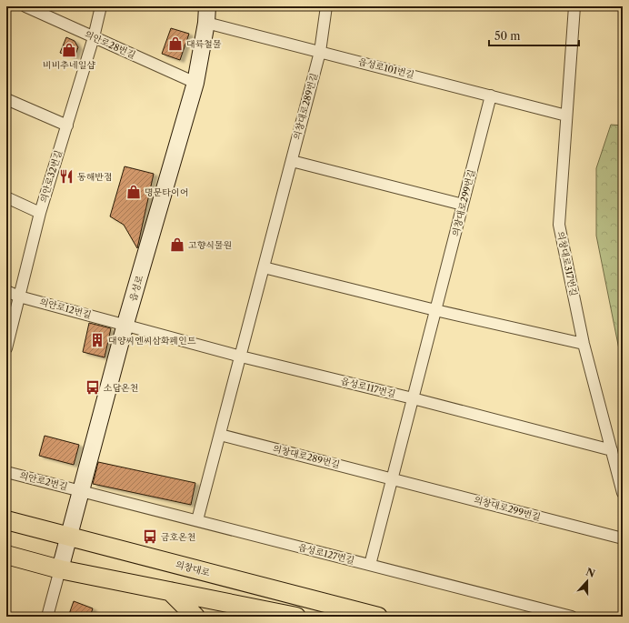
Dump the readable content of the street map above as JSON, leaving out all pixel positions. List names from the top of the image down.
{
  "streets": {
    "main road": ["읍성로", "의창대로"],
    "street": [
      "의안로28번길",
      "읍성로101번길",
      "의창대로289번길",
      "의안로32번길",
      "의창대로299번길",
      "의창대로317번길",
      "의안로12번길",
      "읍성로117번길",
      "의안로2번길",
      "읍성로127번길"
    ]
  },
  "crossings": [
    ["의안로28번길", "의안로32번길"],
    ["의안로28번길", "읍성로"],
    ["읍성로101번길", "의창대로289번길"],
    ["읍성로101번길", "의창대로299번길"],
    ["읍성로101번길", "의창대로317번길"],
    ["읍성로101번길", "읍성로"],
    ["의창대로289번길", "의창대로299번길"],
    ["의창대로289번길", "읍성로117번길"],
    ["의창대로289번길", "읍성로127번길"],
    ["의안로32번길", "의안로12번길"],
    ["의창대로299번길", "읍성로117번길"],
    ["의창대로299번길", "읍성로127번길"],
    ["의창대로317번길", "읍성로117번길"],
    ["읍성로", "의안로12번길"],
    ["읍성로", "읍성로117번길"],
    ["읍성로", "의안로2번길"],
    ["읍성로", "읍성로127번길"],
    ["읍성로", "의창대로"],
    ["의안로12번길", "읍성로117번길"],
    ["의안로2번길", "읍성로127번길"]
  ],
  "places": {
    "shop": [
      "대륙철물",
      "비비추네일샵",
      "명문타이어",
      "고향식물원"
    ],
    "restaurant": ["동해반점"],
    "building": ["대양씨엔씨삼화페인트"],
    "bus stop": ["소답온천", "금호온천"]
  },
  "scale_bar": "50 m",
  "north": "top"
}
